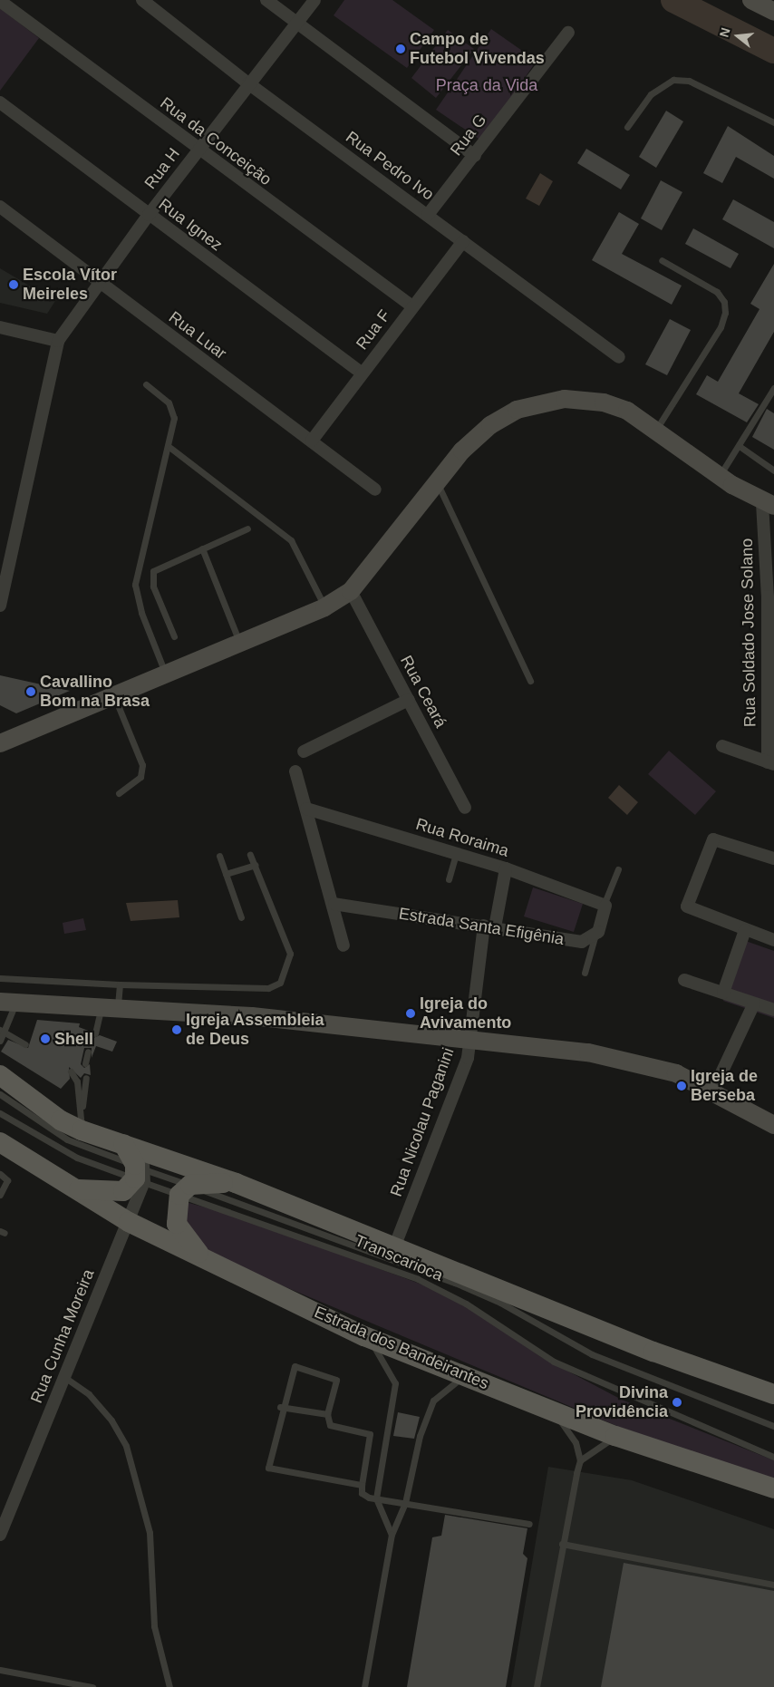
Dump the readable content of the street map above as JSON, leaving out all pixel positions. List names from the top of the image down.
{
  "streets": {
    "main road": ["Estrada dos Bandeirantes"],
    "street": [
      "Rua G",
      "Rua da Conceição",
      "Rua Pedro Ivo",
      "Rua H",
      "Rua Ignez",
      "Rua F",
      "Rua Luar",
      "Rua Soldado Jose Solano",
      "Rua Ceará",
      "Rua Roraima",
      "Estrada Santa Efigênia",
      "Rua Nicolau Paganini",
      "Rua Cunha Moreira"
    ],
    "lane": ["Transcarioca"]
  },
  "crossings": [
    ["Rua G", "Rua Pedro Ivo"],
    ["Rua da Conceição", "Rua H"],
    ["Rua da Conceição", "Rua F"],
    ["Rua Pedro Ivo", "Rua H"],
    ["Rua Pedro Ivo", "Rua F"],
    ["Rua H", "Rua Ignez"],
    ["Rua H", "Rua Luar"],
    ["Rua Ignez", "Rua F"],
    ["Rua F", "Rua Luar"],
    ["Rua Roraima", "Rua Nicolau Paganini"],
    ["Estrada Santa Efigênia", "Rua Nicolau Paganini"],
    ["Transcarioca", "Rua Cunha Moreira"],
    ["Rua Cunha Moreira", "Estrada dos Bandeirantes"]
  ],
  "parks": ["Praça da Vida"],
  "places": [
    "Campo de Futebol Vivendas",
    "Escola Vítor Meireles",
    "Cavallino Bom na Brasa",
    "Igreja do Avivamento",
    "Igreja Assembleia de Deus",
    "Shell",
    "Igreja de Berseba",
    "Divina Providência"
  ],
  "north": "left"
}
